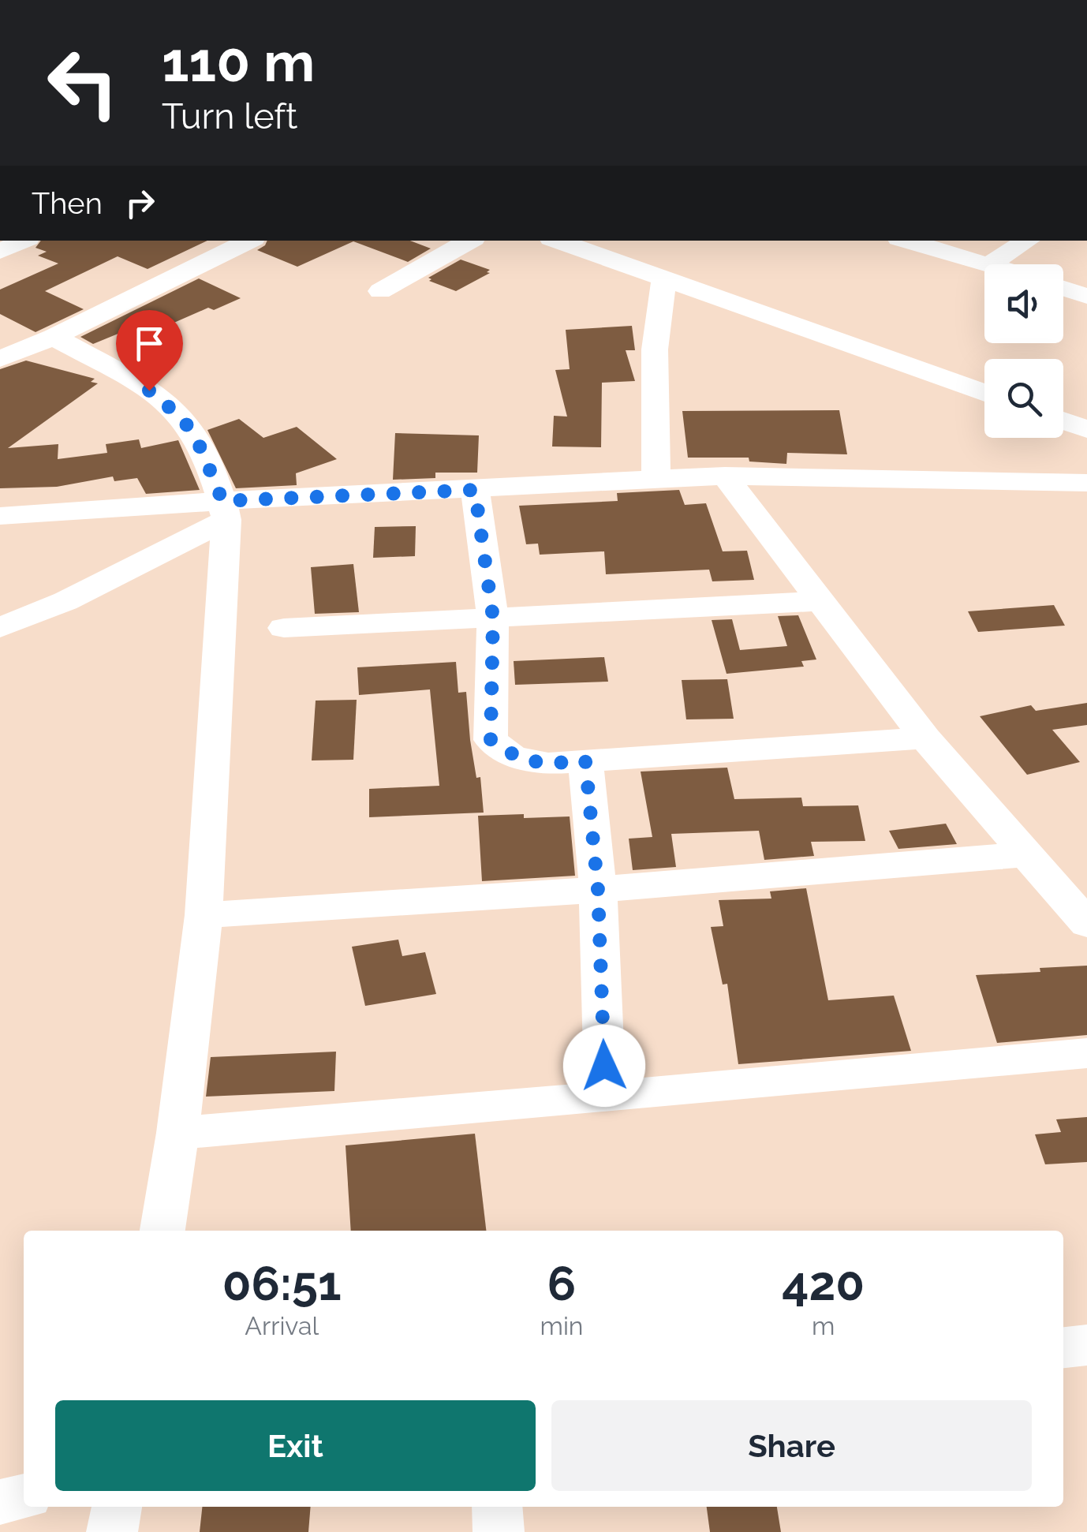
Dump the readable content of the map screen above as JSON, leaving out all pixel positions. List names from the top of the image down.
{
  "page": {
    "turn": ["110 m", "Turn left"],
    "then": "Then",
    "eta": [
      "06:51",
      "Arrival",
      "6",
      "min",
      "420",
      "m"
    ],
    "buttons": ["Exit", "Share"]
  }
}
